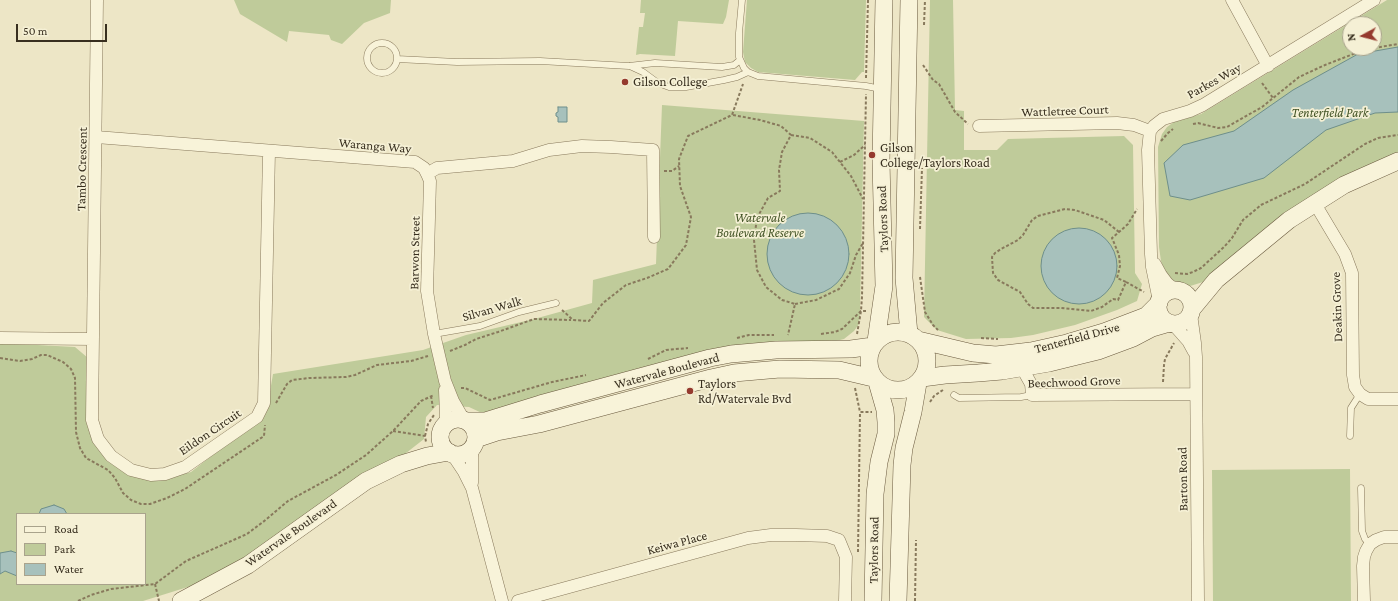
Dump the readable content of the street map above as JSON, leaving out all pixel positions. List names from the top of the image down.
{
  "streets": {
    "street": [
      "Parkes Way",
      "Wattletree Court",
      "Waranga Way",
      "Tambo Crescent",
      "Taylors Road",
      "Barwon Street",
      "Deakin Grove",
      "Tenterfield Drive",
      "Watervale Boulevard",
      "Beechwood Grove",
      "Eildon Circuit",
      "Barton Road",
      "Keiwa Place"
    ],
    "lane": ["Silvan Walk"]
  },
  "crossings": [
    ["Parkes Way", "Wattletree Court"],
    ["Waranga Way", "Tambo Crescent"],
    ["Waranga Way", "Barwon Street"],
    ["Waranga Way", "Eildon Circuit"],
    ["Tambo Crescent", "Eildon Circuit"],
    ["Taylors Road", "Tenterfield Drive"],
    ["Taylors Road", "Watervale Boulevard"],
    ["Barwon Street", "Silvan Walk"],
    ["Barwon Street", "Watervale Boulevard"],
    ["Deakin Grove", "Tenterfield Drive"],
    ["Tenterfield Drive", "Watervale Boulevard"],
    ["Tenterfield Drive", "Beechwood Grove"],
    ["Tenterfield Drive", "Barton Road"],
    ["Beechwood Grove", "Barton Road"]
  ],
  "parks": ["Tenterfield Park", "Watervale Boulevard Reserve"],
  "places": ["Gilson College", "Gilson College/Taylors Road", "Taylors Rd/Watervale Bvd"],
  "legend": ["Road", "Park", "Water"],
  "scale_bar": "50 m",
  "north": "left"
}
